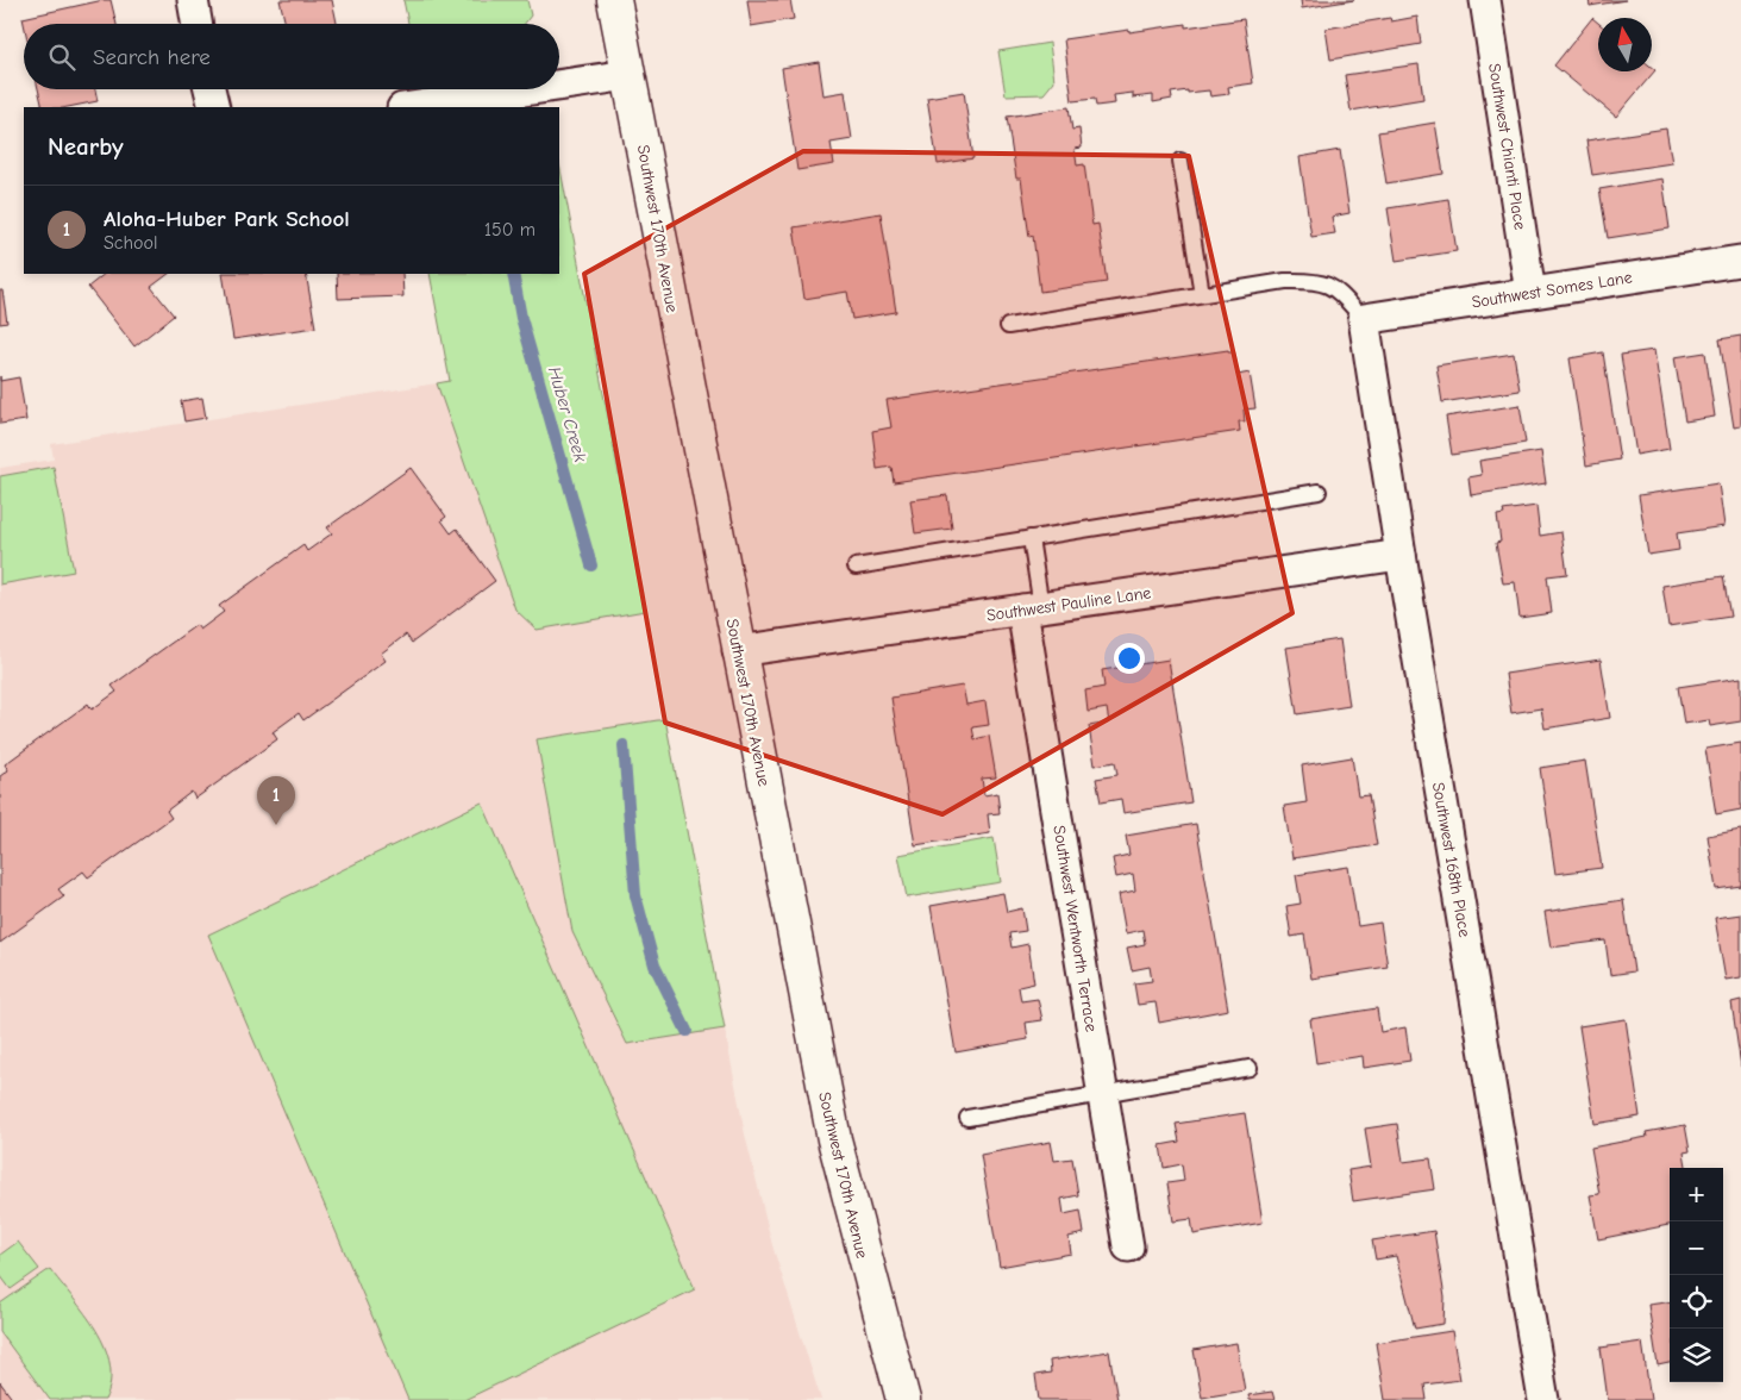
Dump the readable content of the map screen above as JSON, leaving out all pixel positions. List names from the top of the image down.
{
  "streets": {
    "main road": ["Southwest 170th Avenue"],
    "street": [
      "Southwest Chianti Place",
      "Southwest Somes Lane",
      "Southwest Pauline Lane",
      "Southwest 168th Place",
      "Southwest Wentworth Terrace"
    ]
  },
  "crossings": [
    ["Southwest Chianti Place", "Southwest Somes Lane"],
    ["Southwest 170th Avenue", "Southwest Pauline Lane"],
    ["Southwest Somes Lane", "Southwest 168th Place"],
    ["Southwest Pauline Lane", "Southwest 168th Place"],
    ["Southwest Pauline Lane", "Southwest Wentworth Terrace"]
  ],
  "water": ["Huber Creek"],
  "north": "top",
  "page": {
    "search": "Search here",
    "heading": "Nearby",
    "list": [
      {
        "mark": "1",
        "name": "Aloha-Huber Park School",
        "note": "School",
        "value": "150 m"
      }
    ],
    "pins": "1",
    "map_buttons": ["+", "−"]
  }
}
